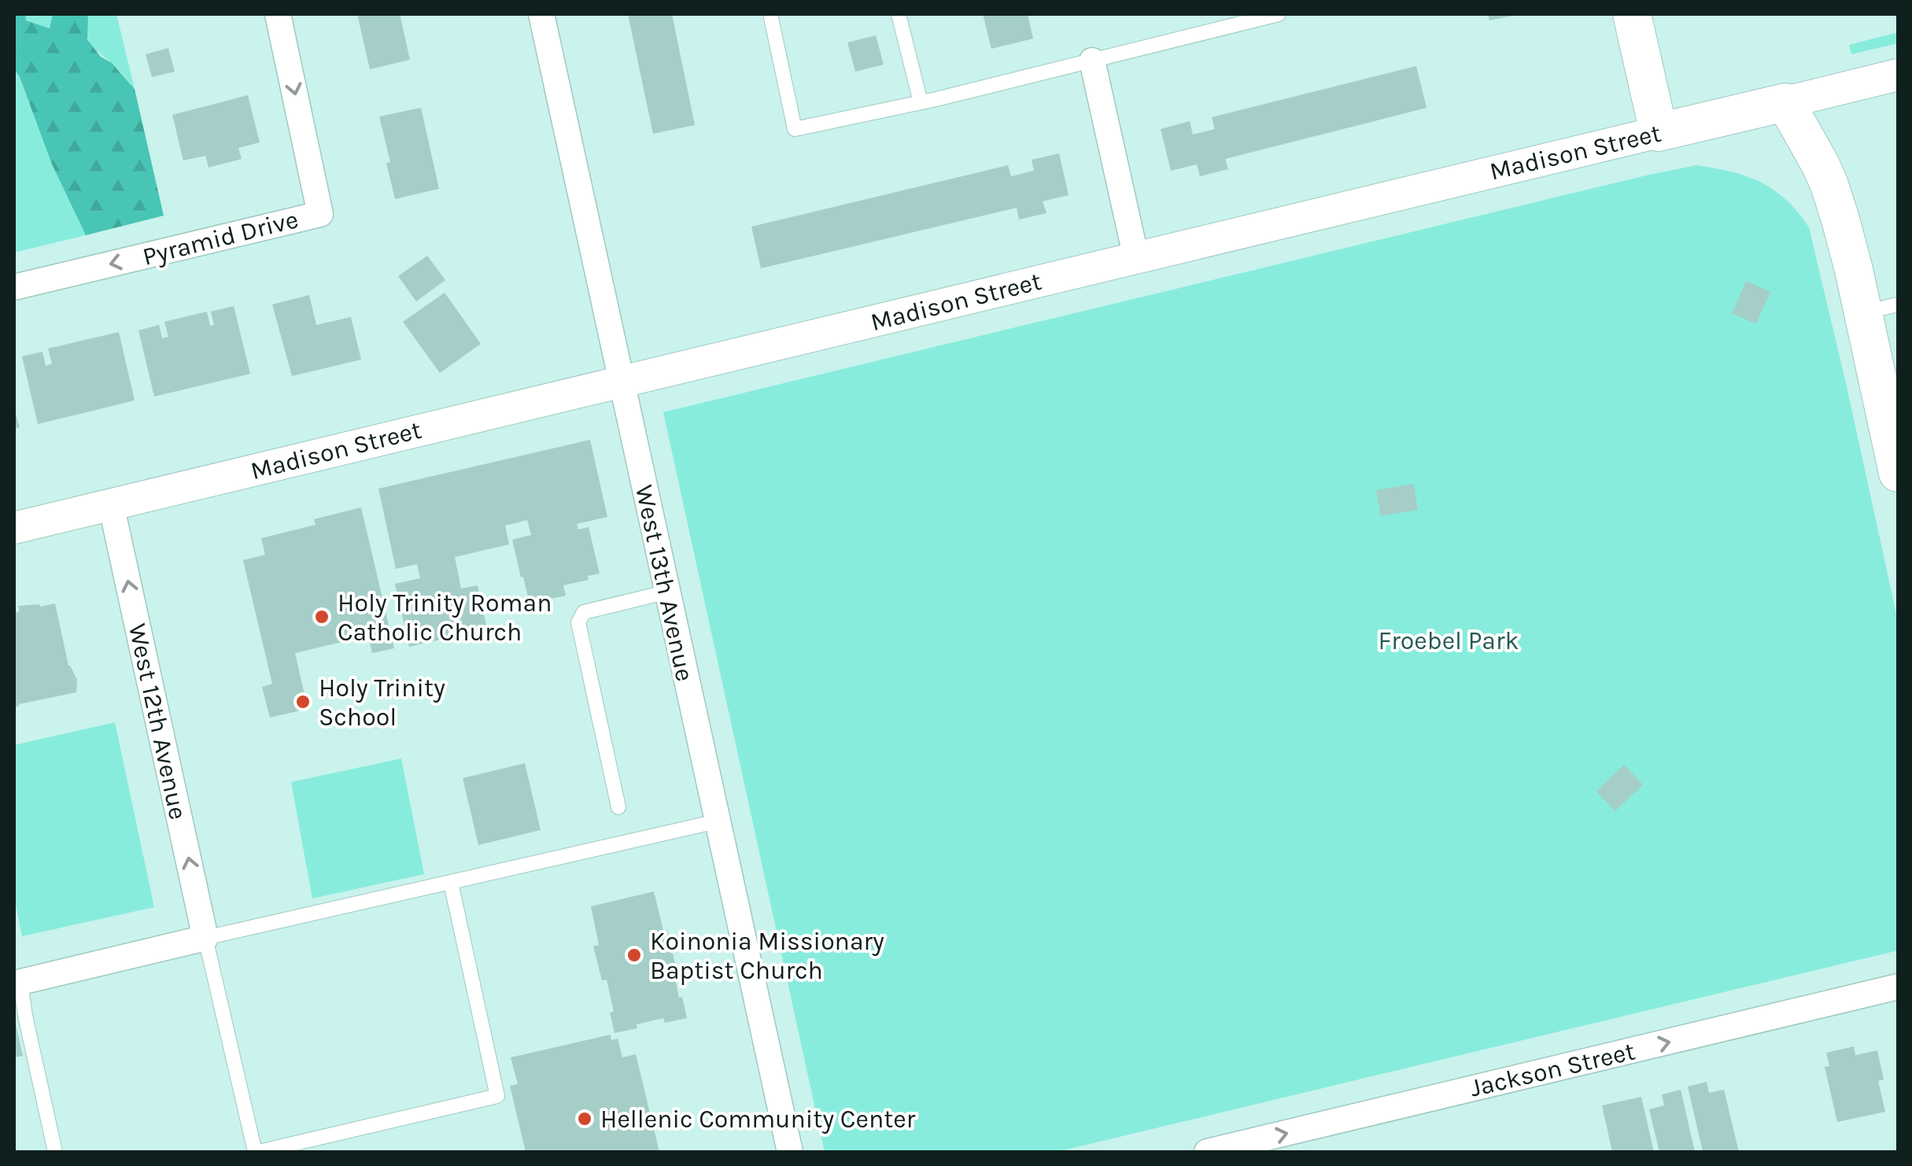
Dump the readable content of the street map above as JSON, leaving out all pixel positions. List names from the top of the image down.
{
  "streets": {
    "main road": ["Madison Street"],
    "street": [
      "Pyramid Drive",
      "West 13th Avenue",
      "West 12th Avenue",
      "Jackson Street"
    ]
  },
  "crossings": [
    ["Madison Street", "West 13th Avenue"],
    ["Madison Street", "West 12th Avenue"]
  ],
  "one_way": ["West 12th Avenue", "Jackson Street"],
  "parks": ["Froebel Park"],
  "places": [
    "Holy Trinity Roman Catholic Church",
    "Holy Trinity School",
    "Koinonia Missionary Baptist Church",
    "Hellenic Community Center"
  ]
}
